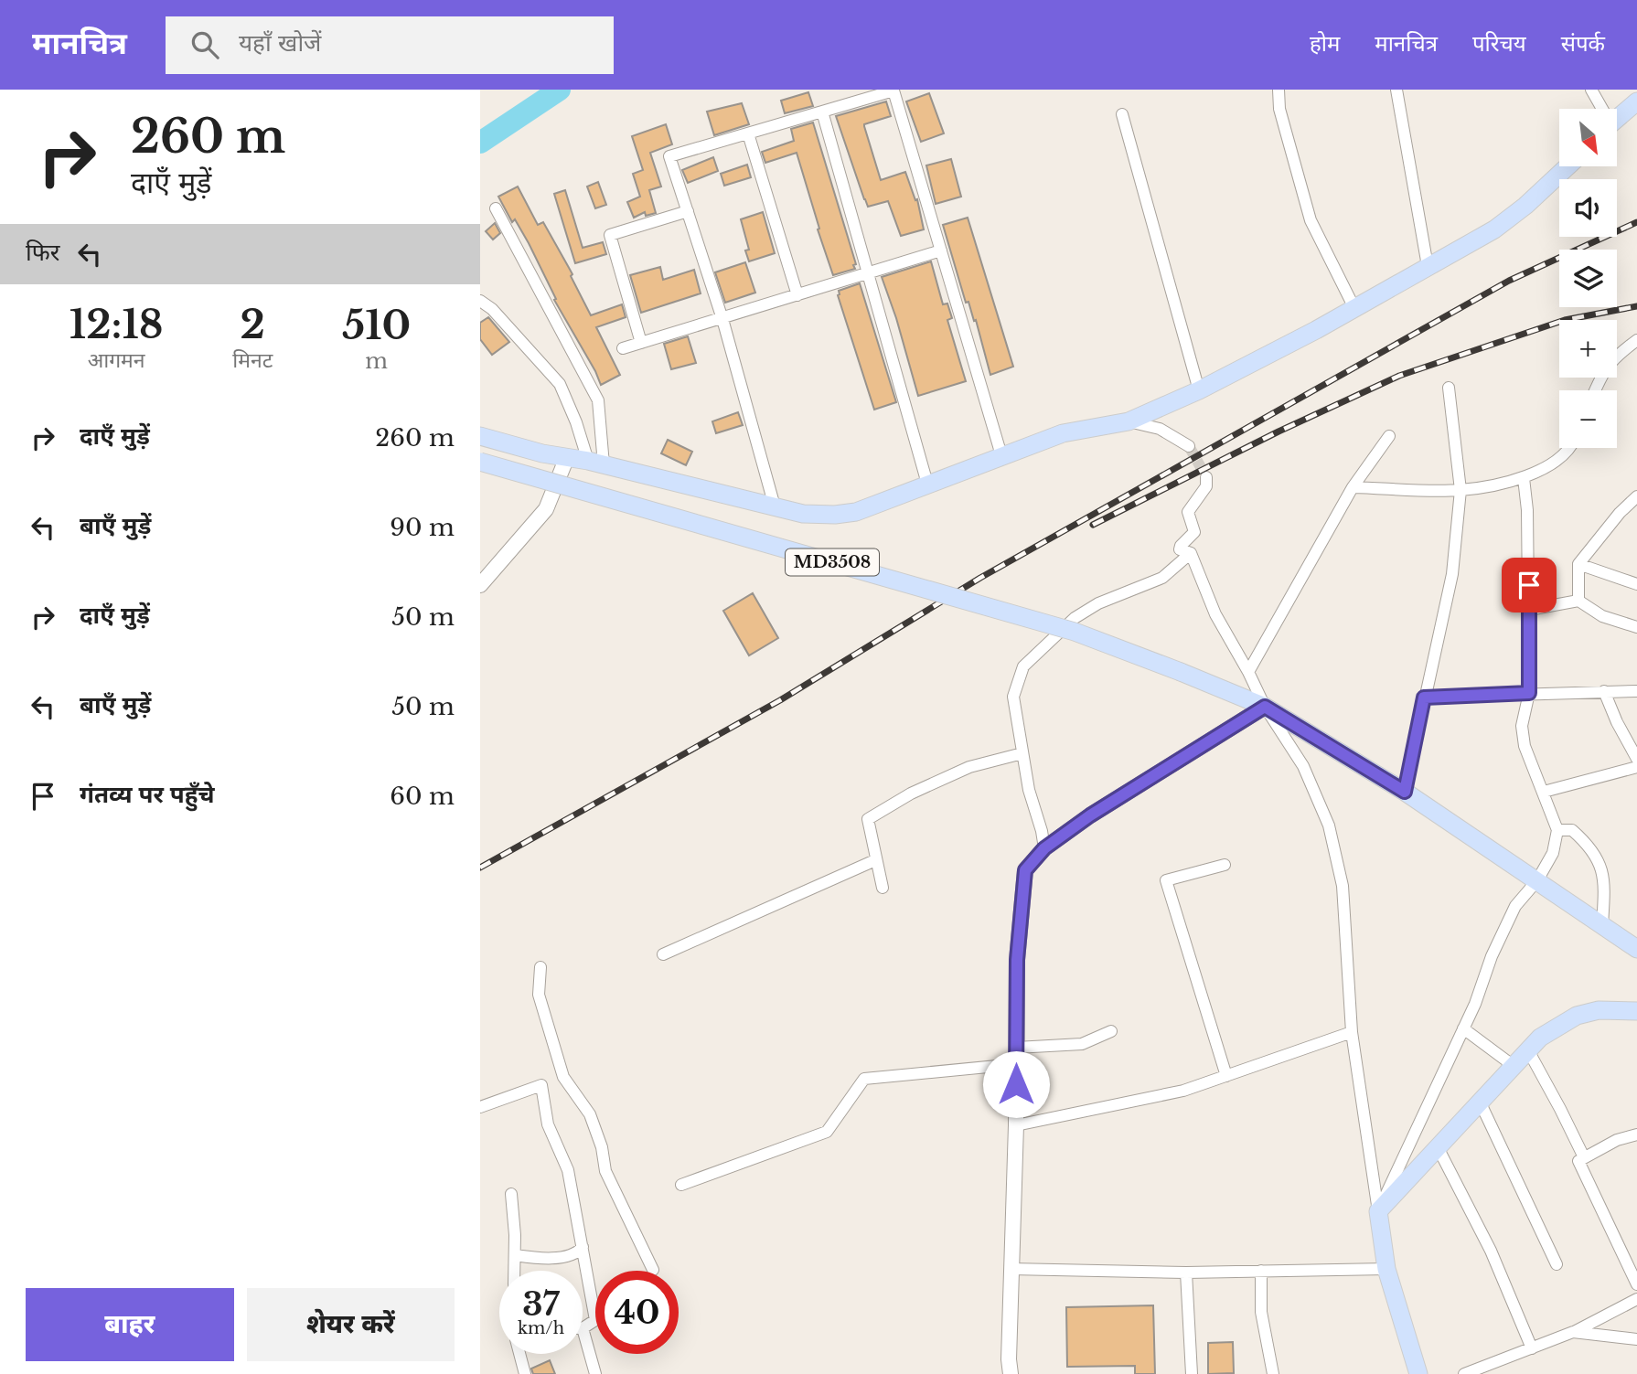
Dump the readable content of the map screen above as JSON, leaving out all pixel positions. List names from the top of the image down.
{
  "streets": {
    "main road": ["MD3508"]
  },
  "north": "bottom right",
  "page": {
    "header": "मानचित्र",
    "search": "यहाँ खोजें",
    "nav": [
      "होम",
      "मानचित्र",
      "परिचय",
      "संपर्क"
    ],
    "turn": ["260 m", "दाएँ मुड़ें"],
    "map_buttons": ["+", "−"],
    "then": "फिर",
    "eta": [
      "12:18",
      "आगमन",
      "2",
      "मिनट",
      "510",
      "m"
    ],
    "list": [
      {
        "name": "दाएँ मुड़ें",
        "value": "260 m"
      },
      {
        "name": "बाएँ मुड़ें",
        "value": "90 m"
      },
      {
        "name": "दाएँ मुड़ें",
        "value": "50 m"
      },
      {
        "name": "बाएँ मुड़ें",
        "value": "50 m"
      },
      {
        "name": "गंतव्य पर पहुँचे",
        "value": "60 m"
      }
    ],
    "speed": "37 km/h",
    "limit": "40",
    "buttons": ["बाहर", "शेयर करें"]
  }
}
